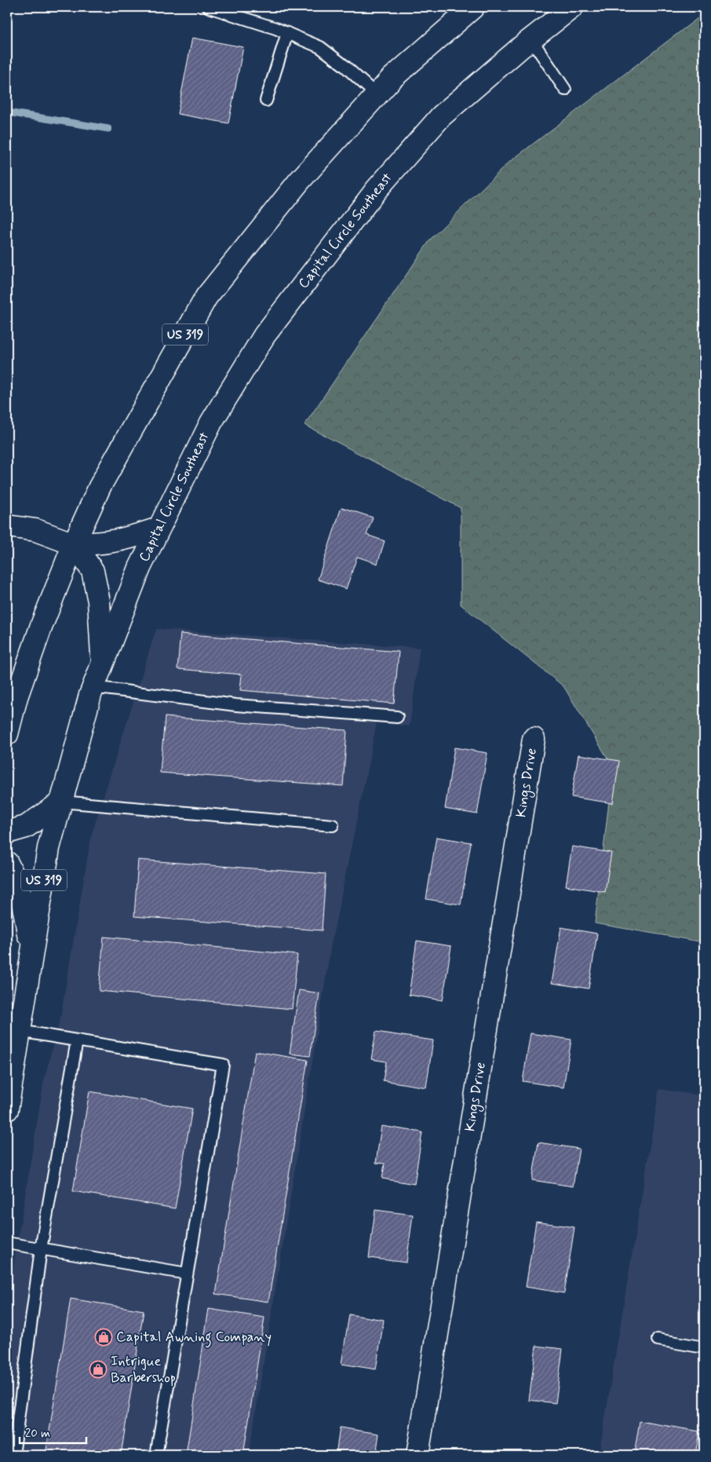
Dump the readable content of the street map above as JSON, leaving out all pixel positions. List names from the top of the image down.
{
  "streets": {
    "main road": ["Capital Circle Southeast", "US 319", "Kings Drive"]
  },
  "places": {
    "shop": ["Capital Awning Company", "Intrigue Barbershop"]
  },
  "scale_bar": "20 m"
}
